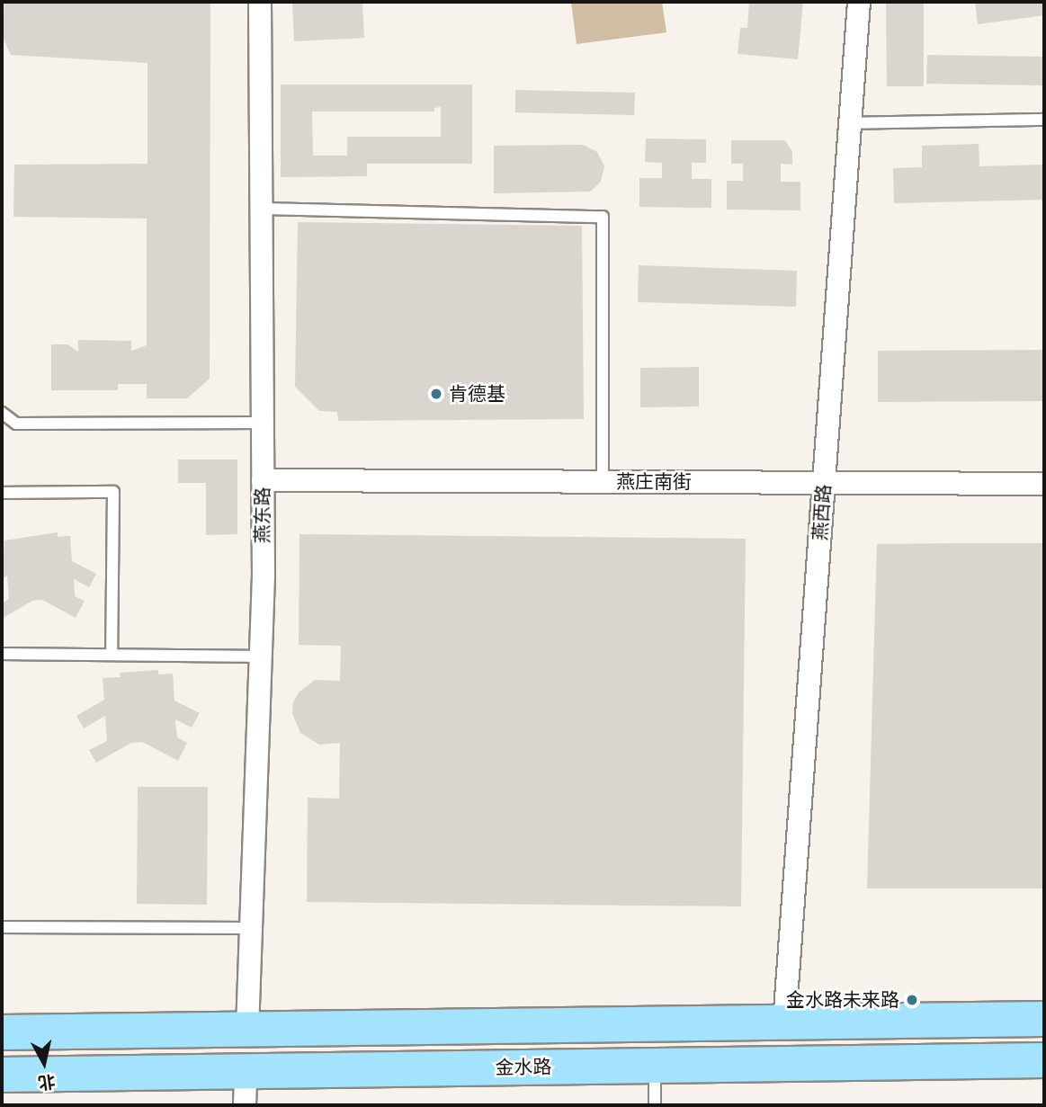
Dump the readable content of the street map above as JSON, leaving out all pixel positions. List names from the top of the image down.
{
  "streets": {
    "main road": ["金水路"],
    "street": ["燕庄南街", "燕西路", "燕东路"]
  },
  "crossings": [
    ["燕庄南街", "燕西路"],
    ["燕庄南街", "燕东路"]
  ],
  "places": ["肯德基", "金水路未来路"],
  "north": "bottom"
}
